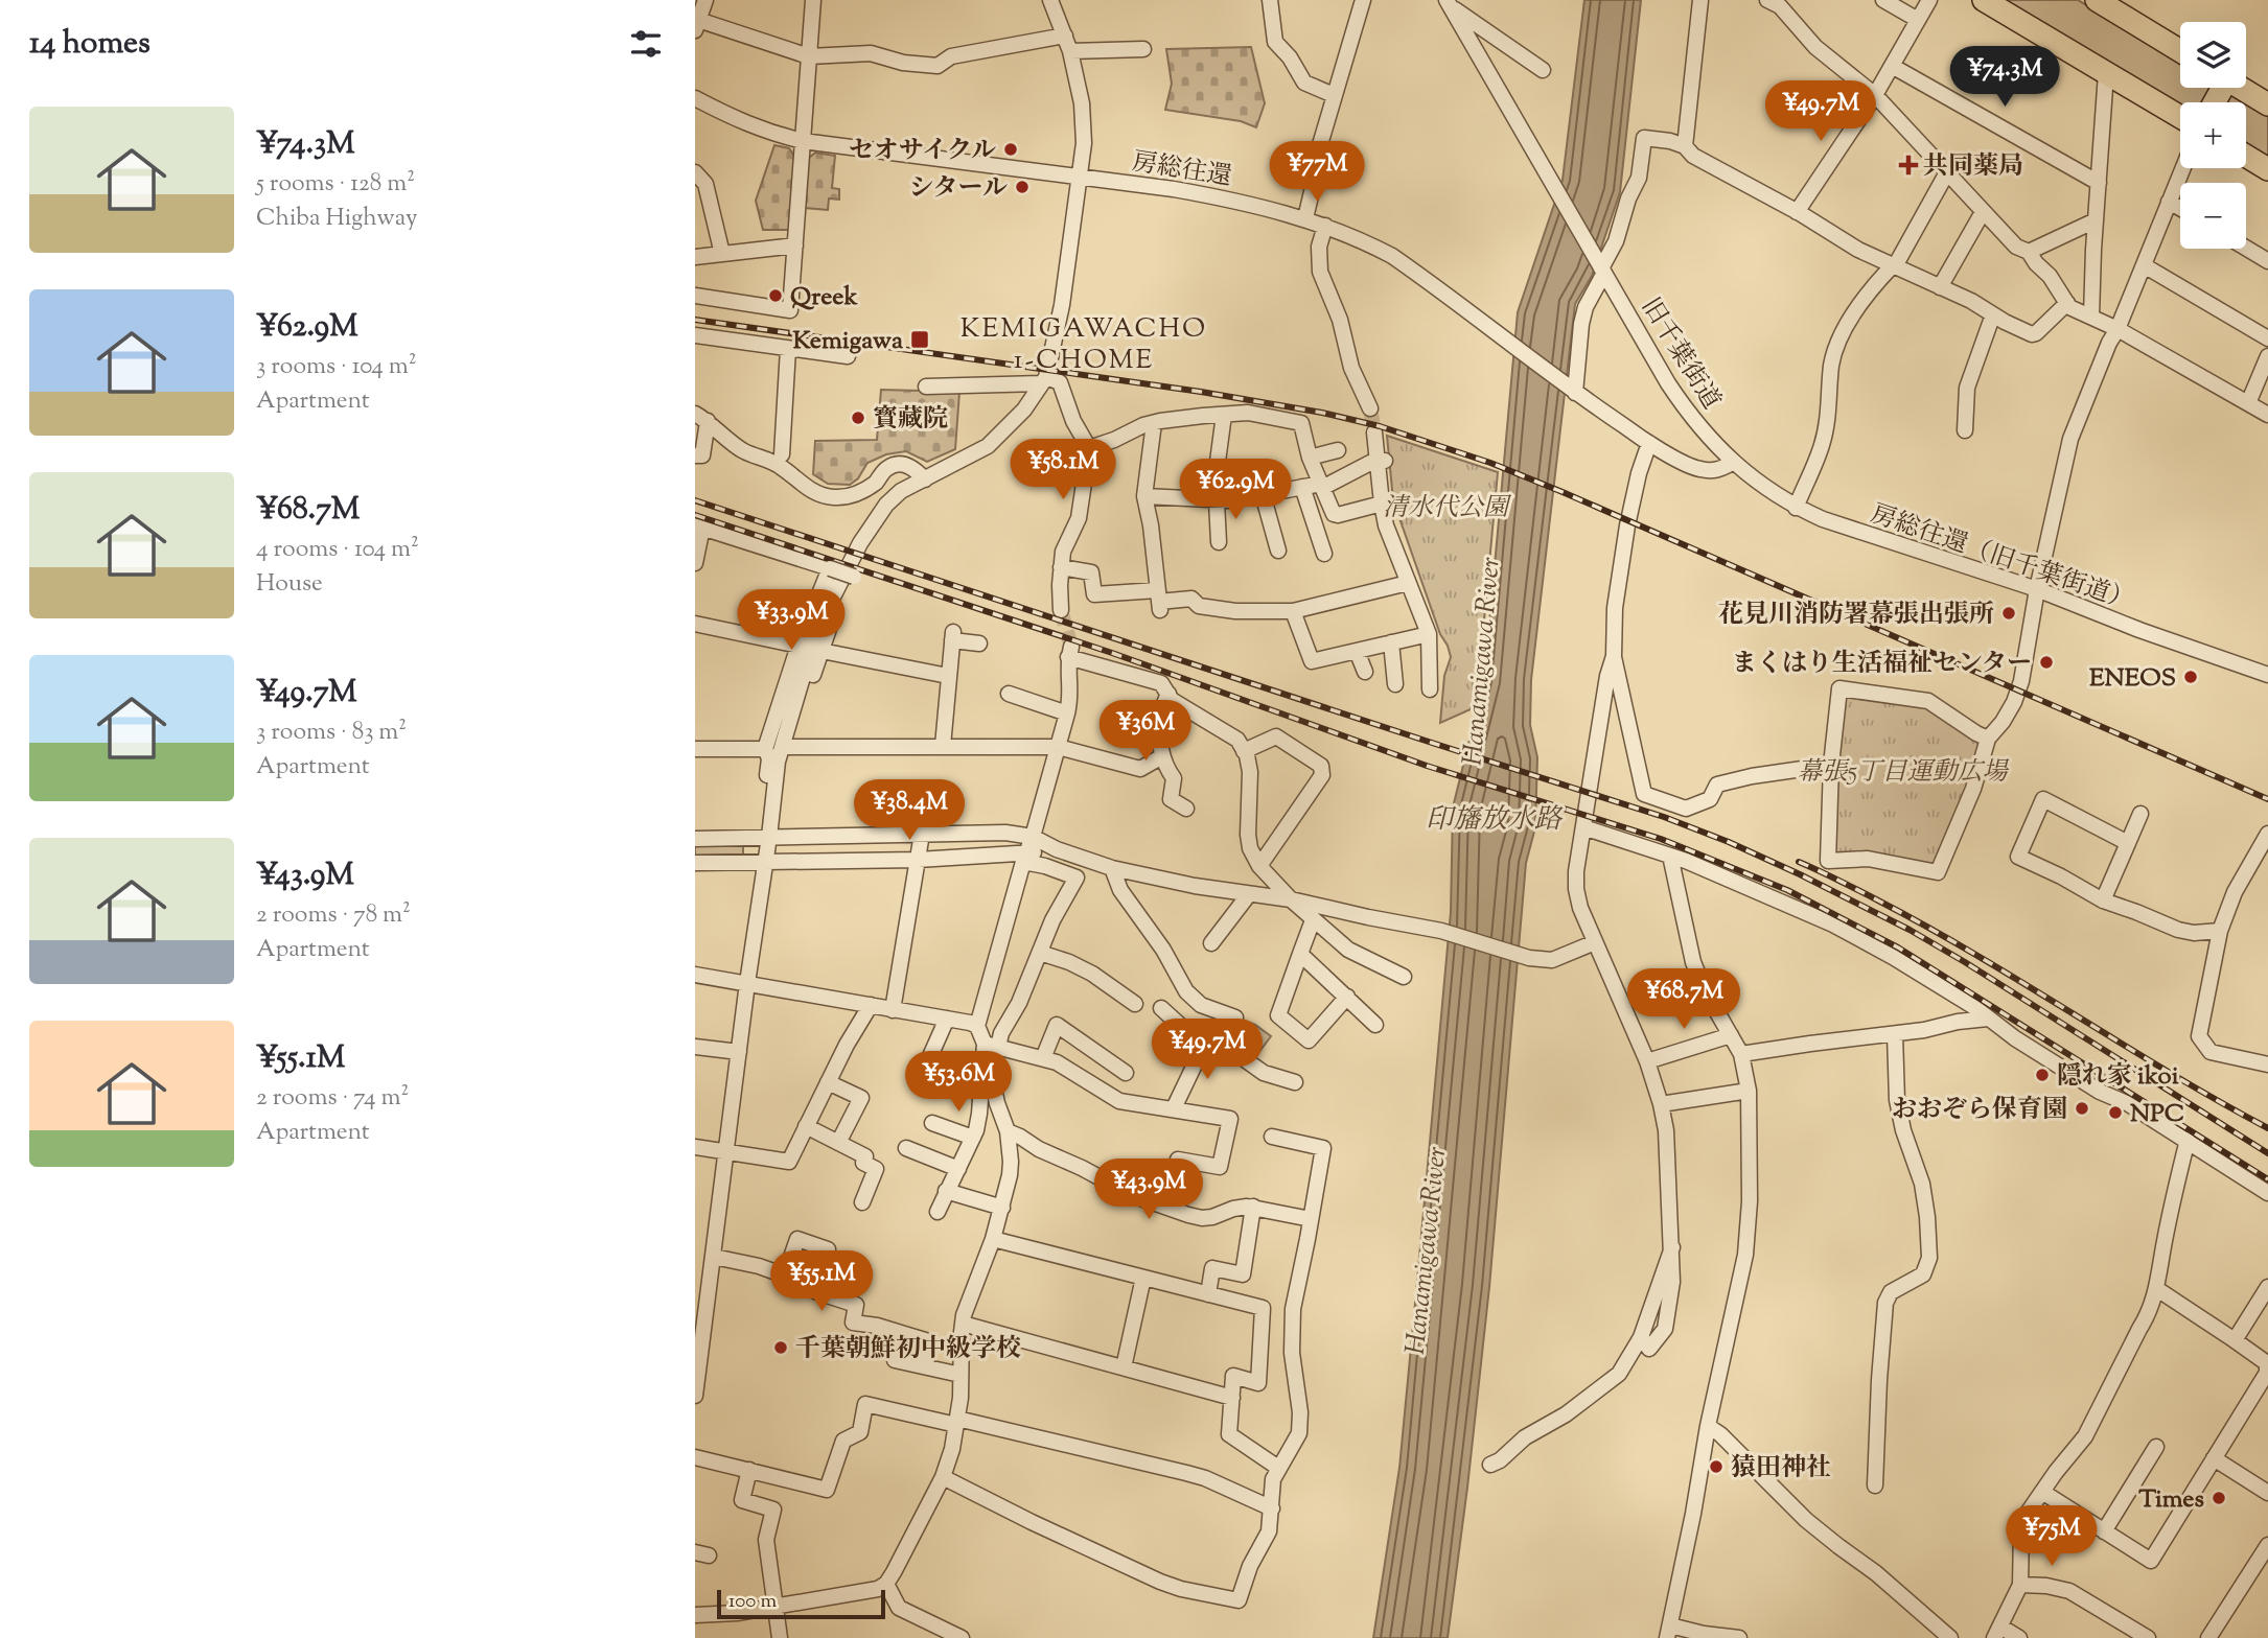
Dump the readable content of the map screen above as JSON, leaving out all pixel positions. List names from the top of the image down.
{
  "streets": {
    "street": ["房総往還", "旧千葉街道", "房総往還（旧千葉街道）"]
  },
  "crossings": [
    ["旧千葉街道", "房総往還（旧千葉街道）"]
  ],
  "districts": ["KEMIGAWACHO 1-CHOME"],
  "water": ["Hanamigawa River", "印旛放水路"],
  "parks": ["清水代公園", "幕張5丁目運動広場"],
  "places": {
    "other": [
      "セオサイクル",
      "シタール",
      "Qreek",
      "寳藏院",
      "花見川消防署幕張出張所",
      "まくはり生活福祉センター",
      "ENEOS",
      "隠れ家 ikoi",
      "おおぞら保育園",
      "NPC",
      "千葉朝鮮初中級学校",
      "猿田神社",
      "Times"
    ],
    "health": ["共同薬局"],
    "transit": ["Kemigawa"]
  },
  "scale_bar": "100 m",
  "page": {
    "heading": "14 homes",
    "map_buttons": ["+", "−"],
    "price": [
      "¥74.3M",
      "¥49.7M",
      "¥77M",
      "¥58.1M",
      "¥62.9M",
      "¥33.9M",
      "¥36M",
      "¥38.4M",
      "¥68.7M",
      "¥49.7M",
      "¥53.6M",
      "¥43.9M",
      "¥55.1M",
      "¥75M"
    ],
    "list": [
      {
        "name": "¥74.3M",
        "note": "5 rooms · 128 m² · Chiba Highway"
      },
      {
        "name": "¥62.9M",
        "note": "3 rooms · 104 m² · Apartment"
      },
      {
        "name": "¥68.7M",
        "note": "4 rooms · 104 m² · House"
      },
      {
        "name": "¥49.7M",
        "note": "3 rooms · 83 m² · Apartment"
      },
      {
        "name": "¥43.9M",
        "note": "2 rooms · 78 m² · Apartment"
      },
      {
        "name": "¥55.1M",
        "note": "2 rooms · 74 m² · Apartment"
      }
    ],
    "scale": "100 m"
  }
}
